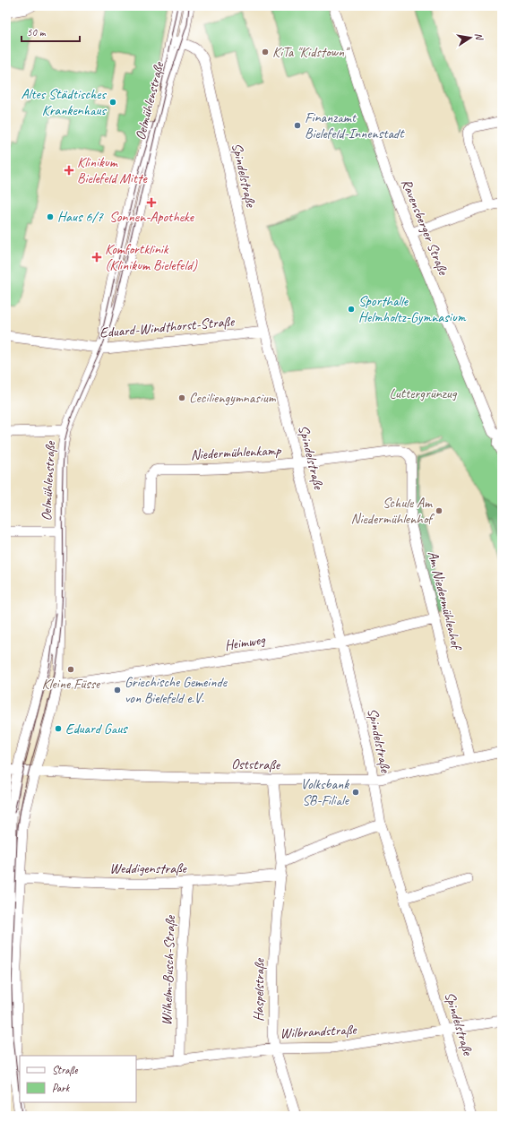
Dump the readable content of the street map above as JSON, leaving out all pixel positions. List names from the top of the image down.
{
  "streets": {
    "street": [
      "Oelmühlenstraße",
      "Spindelstraße",
      "Ravensberger Straße",
      "Eduard-Windthorst-Straße",
      "Niedermühlenkamp",
      "Am Niedermühlenhof",
      "Heimweg",
      "Oststraße",
      "Weddigenstraße",
      "Wilhelm-Busch-Straße",
      "Haspelstraße",
      "Wilbrandstraße"
    ]
  },
  "crossings": [
    ["Oelmühlenstraße", "Spindelstraße"],
    ["Oelmühlenstraße", "Eduard-Windthorst-Straße"],
    ["Oelmühlenstraße", "Heimweg"],
    ["Oelmühlenstraße", "Oststraße"],
    ["Oelmühlenstraße", "Weddigenstraße"],
    ["Spindelstraße", "Eduard-Windthorst-Straße"],
    ["Spindelstraße", "Niedermühlenkamp"],
    ["Spindelstraße", "Heimweg"],
    ["Spindelstraße", "Oststraße"],
    ["Spindelstraße", "Wilbrandstraße"],
    ["Niedermühlenkamp", "Am Niedermühlenhof"],
    ["Am Niedermühlenhof", "Heimweg"],
    ["Am Niedermühlenhof", "Oststraße"],
    ["Oststraße", "Haspelstraße"],
    ["Weddigenstraße", "Wilhelm-Busch-Straße"],
    ["Weddigenstraße", "Haspelstraße"],
    ["Wilhelm-Busch-Straße", "Wilbrandstraße"],
    ["Haspelstraße", "Wilbrandstraße"]
  ],
  "parks": ["Luttergrünzug"],
  "places": {
    "other": [
      "KiTa \"Kidstown\"",
      "Altes Städtisches Krankenhaus",
      "Finanzamt Bielefeld-Innenstadt",
      "Haus 6/7",
      "Sporthalle Helmholtz-Gymnasium",
      "Ceciliengymnasium",
      "Schule Am Niedermühlenhof",
      "Kleine Füsse",
      "Griechische Gemeinde von Bielefeld e.V.",
      "Eduard Gaus",
      "Volksbank SB-Filiale"
    ],
    "health": ["Klinikum Bielefeld Mitte", "Sonnen-Apotheke", "Komfortklinik (Klinikum Bielefeld)"]
  },
  "legend": ["Straße", "Park"],
  "scale_bar": "50 m",
  "north": "right"
}
